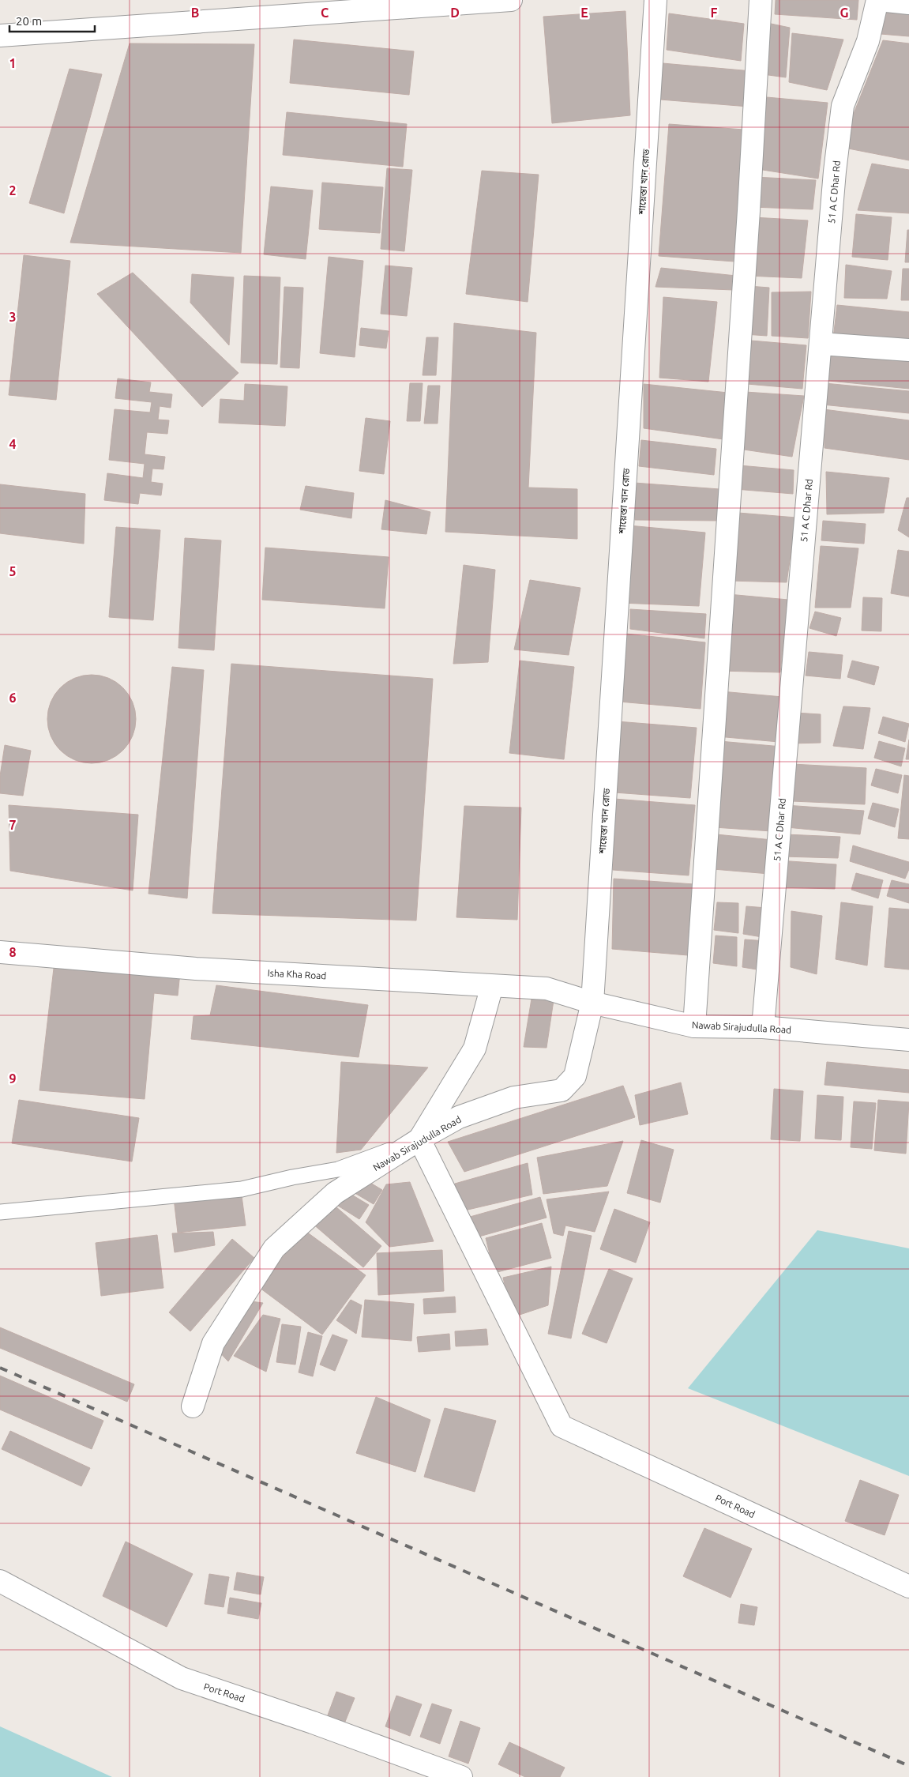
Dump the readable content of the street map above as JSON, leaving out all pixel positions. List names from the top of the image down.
{
  "streets": {
    "street": [
      "শায়েস্তা খান রোড",
      "51 A C Dhar Rd",
      "Isha Kha Road",
      "Nawab Sirajudulla Road",
      "Port Road"
    ]
  },
  "crossings": [
    ["শায়েস্তা খান রোড", "Isha Kha Road"],
    ["শায়েস্তা খান রোড", "Nawab Sirajudulla Road"],
    ["51 A C Dhar Rd", "Nawab Sirajudulla Road"],
    ["Isha Kha Road", "Nawab Sirajudulla Road"],
    ["Nawab Sirajudulla Road", "Port Road"]
  ],
  "scale_bar": "20 m",
  "grid": {
    "columns": [
      "B",
      "C",
      "D",
      "E",
      "F",
      "G"
    ],
    "rows": [
      "1",
      "2",
      "3",
      "4",
      "5",
      "6",
      "7",
      "8",
      "9"
    ]
  }
}
